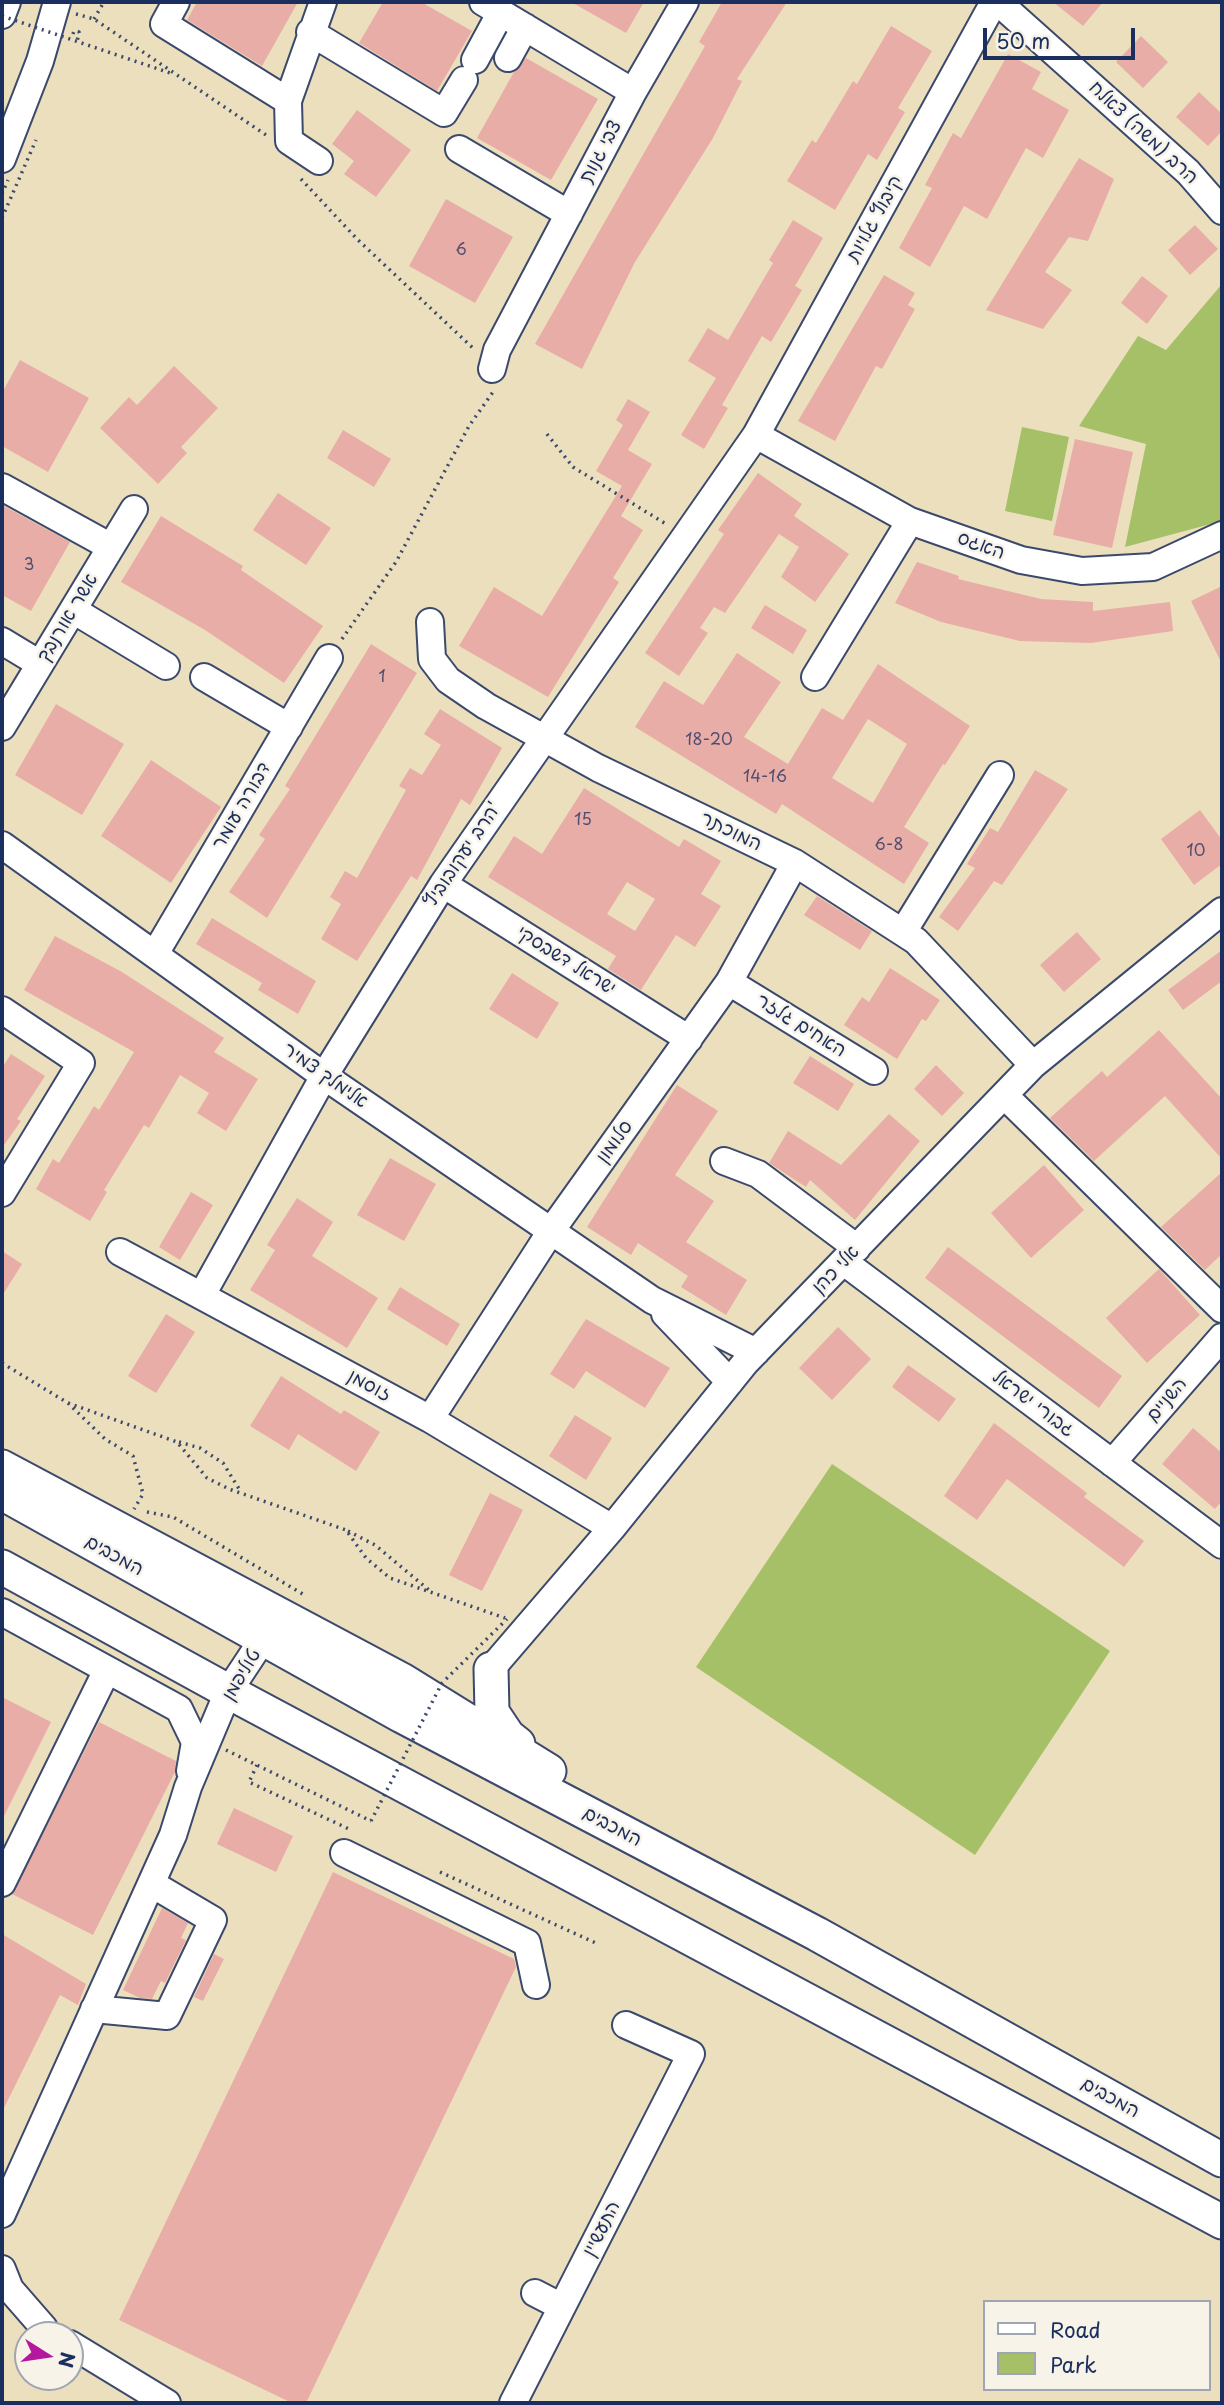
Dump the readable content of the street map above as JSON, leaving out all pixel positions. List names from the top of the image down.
{
  "streets": {
    "main road": ["המכבים"],
    "street": [
      "הרב (משה) צאלח",
      "צבי גנות",
      "קיבוץ גלויות",
      "האגס",
      "אשר אורנבך",
      "דבורה עומר",
      "המוכתר",
      "הרב יעקובוביץ'",
      "ישראל דשבסקי",
      "האחים גלזר",
      "אלימלך צמיר",
      "סלומון",
      "אלי כהן",
      "זוסמן",
      "השניים",
      "גבורי ישראל",
      "טוליפמן",
      "התעשיין"
    ]
  },
  "crossings": [
    ["הרב (משה) צאלח", "קיבוץ גלויות"],
    ["קיבוץ גלויות", "האגס"],
    ["קיבוץ גלויות", "הרב יעקובוביץ'"],
    ["האגס", "הרב יעקובוביץ'"],
    ["דבורה עומר", "אלימלך צמיר"],
    ["המוכתר", "הרב יעקובוביץ'"],
    ["המוכתר", "סלומון"],
    ["המוכתר", "אלי כהן"],
    ["הרב יעקובוביץ'", "ישראל דשבסקי"],
    ["הרב יעקובוביץ'", "אלימלך צמיר"],
    ["הרב יעקובוביץ'", "זוסמן"],
    ["ישראל דשבסקי", "סלומון"],
    ["האחים גלזר", "סלומון"],
    ["אלימלך צמיר", "סלומון"],
    ["אלימלך צמיר", "אלי כהן"],
    ["סלומון", "זוסמן"],
    ["אלי כהן", "זוסמן"],
    ["אלי כהן", "גבורי ישראל"],
    ["השניים", "גבורי ישראל"],
    ["המכבים", "טוליפמן"]
  ],
  "house_numbers": [
    "6",
    "3",
    "1",
    "18-20",
    "14-16",
    "15",
    "6-8",
    "10"
  ],
  "legend": ["Road", "Park"],
  "scale_bar": "50 m",
  "north": "right"
}
